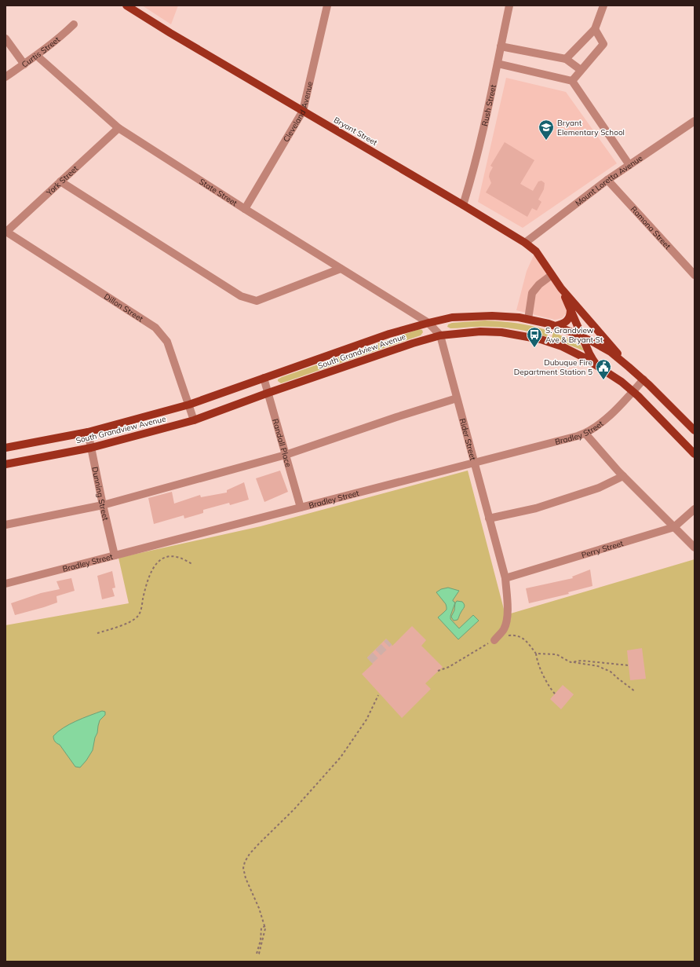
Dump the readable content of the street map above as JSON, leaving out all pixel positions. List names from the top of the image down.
{
  "streets": {
    "main road": ["Bryant Street", "South Grandview Avenue"],
    "street": [
      "Curtis Street",
      "Rush Street",
      "Cleveland Avenue",
      "York Street",
      "Mount Loretta Avenue",
      "State Street",
      "Ramona Street",
      "Dillon Street",
      "Bradley Street",
      "Rider Street",
      "Randall Place",
      "Dunning Street",
      "Perry Street"
    ]
  },
  "crossings": [
    ["Curtis Street", "State Street"],
    ["Rush Street", "Bryant Street"],
    ["Cleveland Avenue", "Bryant Street"],
    ["Cleveland Avenue", "State Street"],
    ["Bryant Street", "Mount Loretta Avenue"],
    ["York Street", "State Street"],
    ["York Street", "Dillon Street"],
    ["Mount Loretta Avenue", "Ramona Street"],
    ["State Street", "Rider Street"],
    ["Dillon Street", "South Grandview Avenue"],
    ["South Grandview Avenue", "Bradley Street"],
    ["South Grandview Avenue", "Rider Street"],
    ["South Grandview Avenue", "Randall Place"],
    ["South Grandview Avenue", "Dunning Street"],
    ["Bradley Street", "Rider Street"],
    ["Bradley Street", "Randall Place"],
    ["Bradley Street", "Dunning Street"],
    ["Rider Street", "Perry Street"]
  ],
  "places": {
    "school or university": ["Bryant Elementary School"],
    "bus stop": ["S. Grandview Ave & Bryant St"],
    "public building": ["Dubuque Fire Department Station 5"]
  }
}
